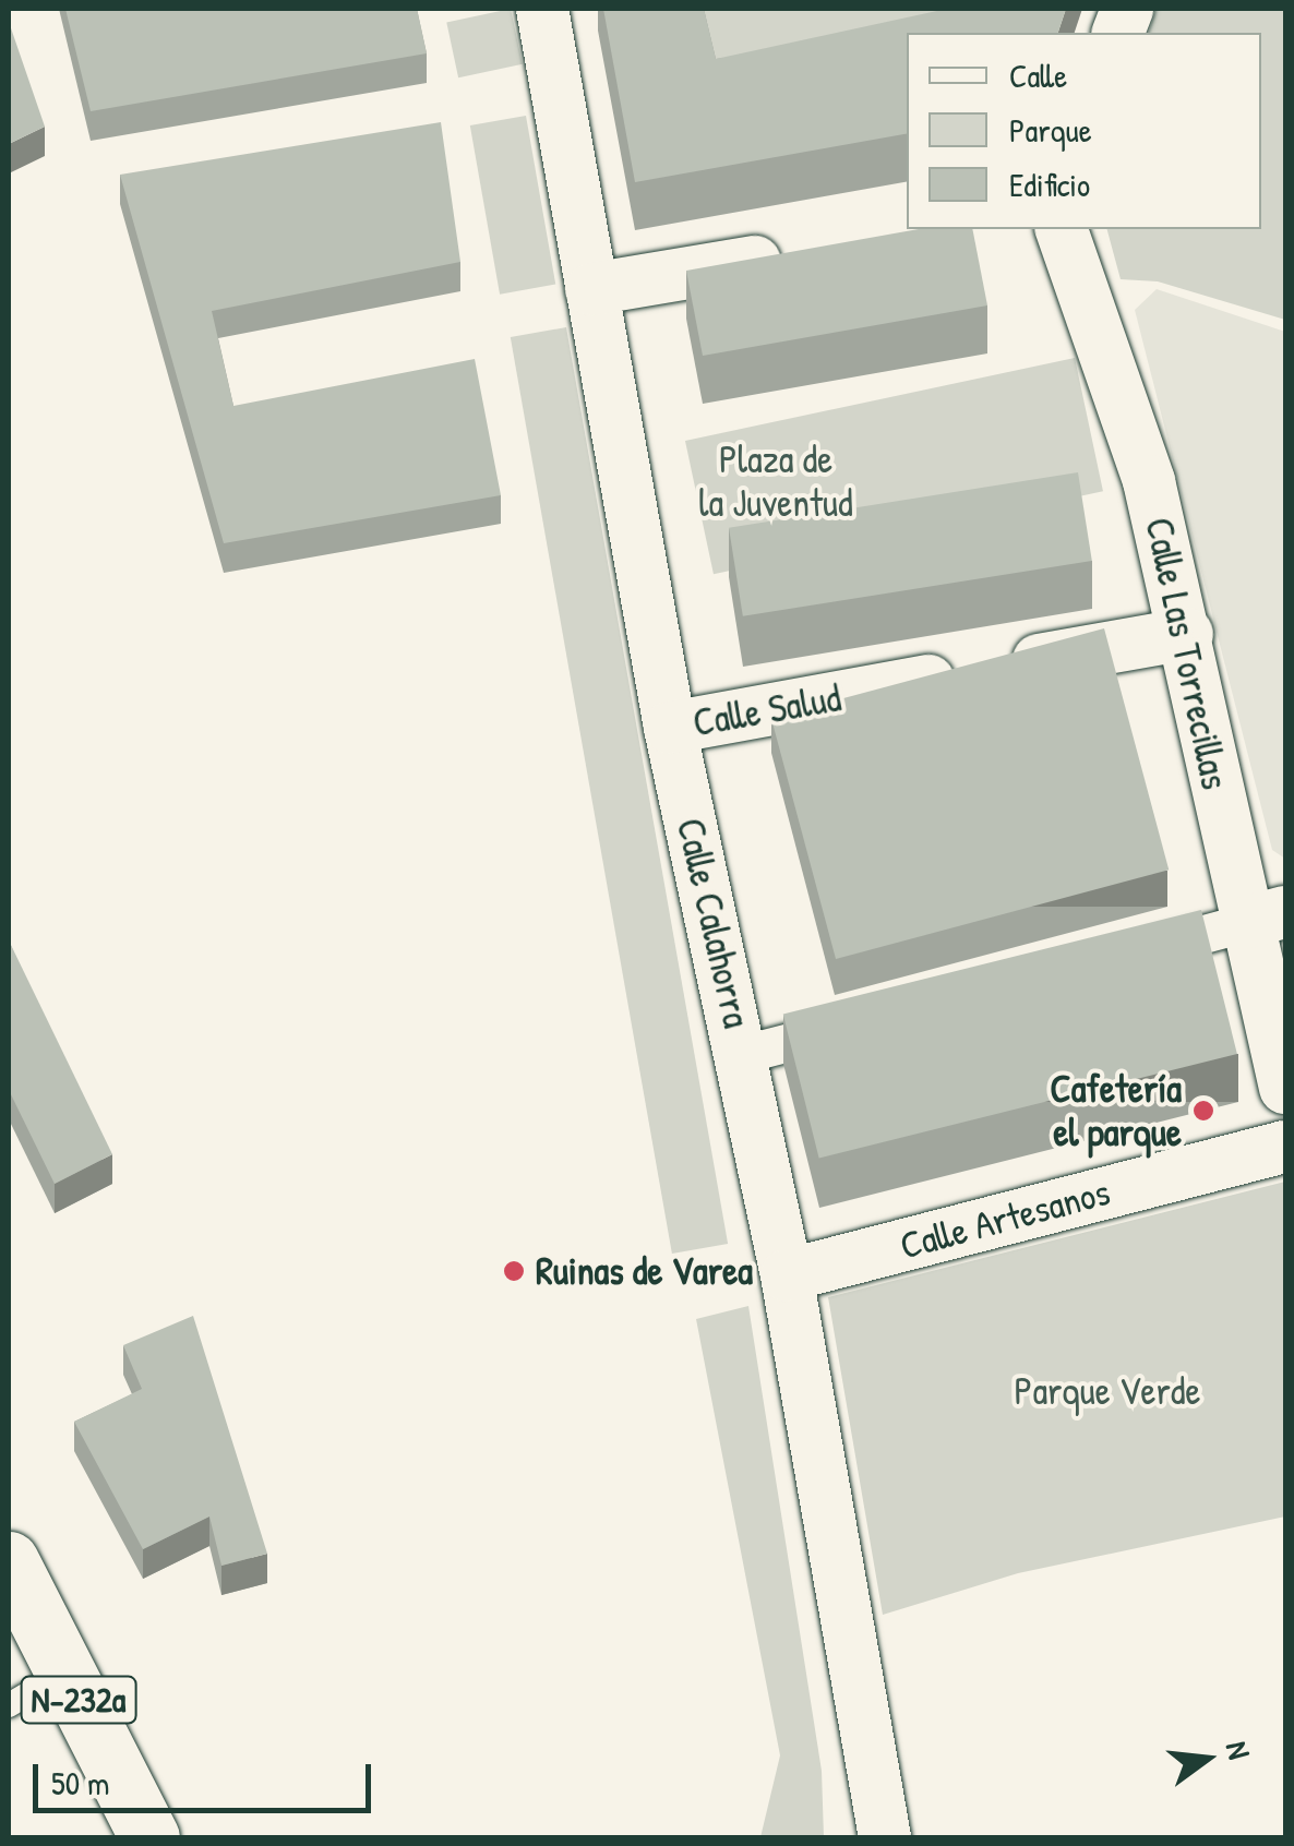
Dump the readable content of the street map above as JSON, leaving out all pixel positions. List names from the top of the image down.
{
  "streets": {
    "main road": ["N-232a"],
    "street": [
      "Calle Las Torrecillas",
      "Calle Salud",
      "Calle Calahorra",
      "Calle Artesanos"
    ]
  },
  "crossings": [
    ["Calle Las Torrecillas", "Calle Salud"],
    ["Calle Salud", "Calle Calahorra"],
    ["Calle Calahorra", "Calle Artesanos"]
  ],
  "parks": ["Plaza de la Juventud", "Parque Verde"],
  "places": ["Cafetería el parque", "Ruinas de Varea"],
  "legend": ["Calle", "Parque", "Edificio"],
  "scale_bar": "50 m",
  "north": "right"
}
